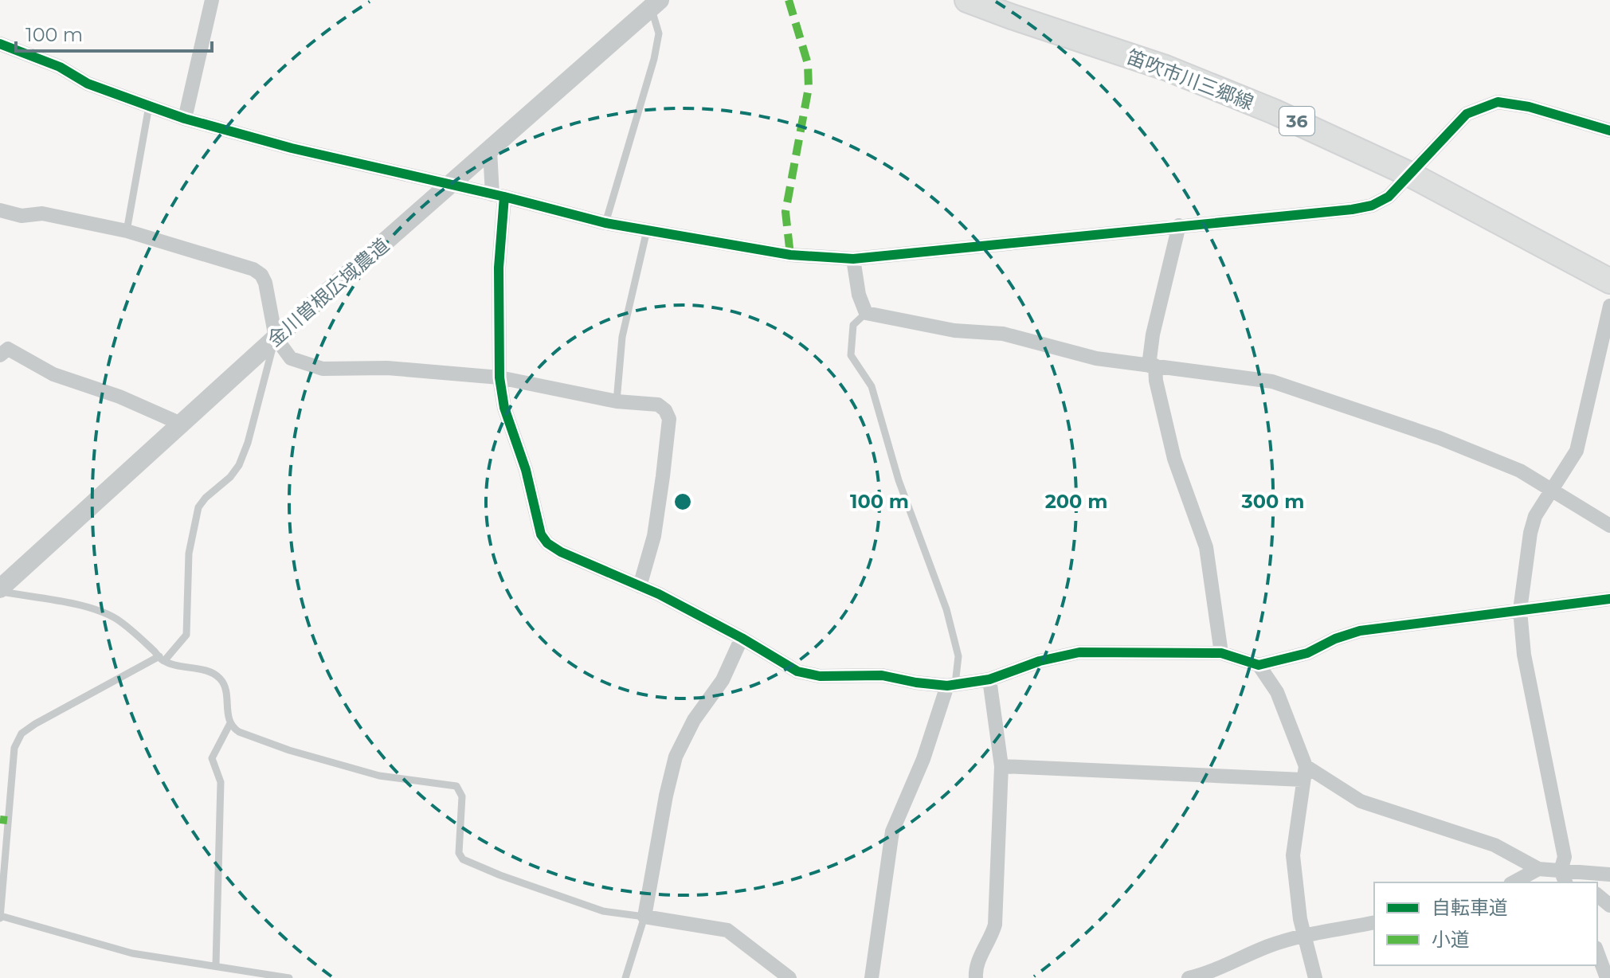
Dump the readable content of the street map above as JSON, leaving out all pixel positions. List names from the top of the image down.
{
  "streets": {
    "main road": ["笛吹市川三郷線", "36"],
    "street": ["金川曽根広域農道"]
  },
  "legend": ["自転車道", "小道"],
  "scale_bar": "100 m",
  "rings": ["100 m", "200 m", "300 m"]
}
